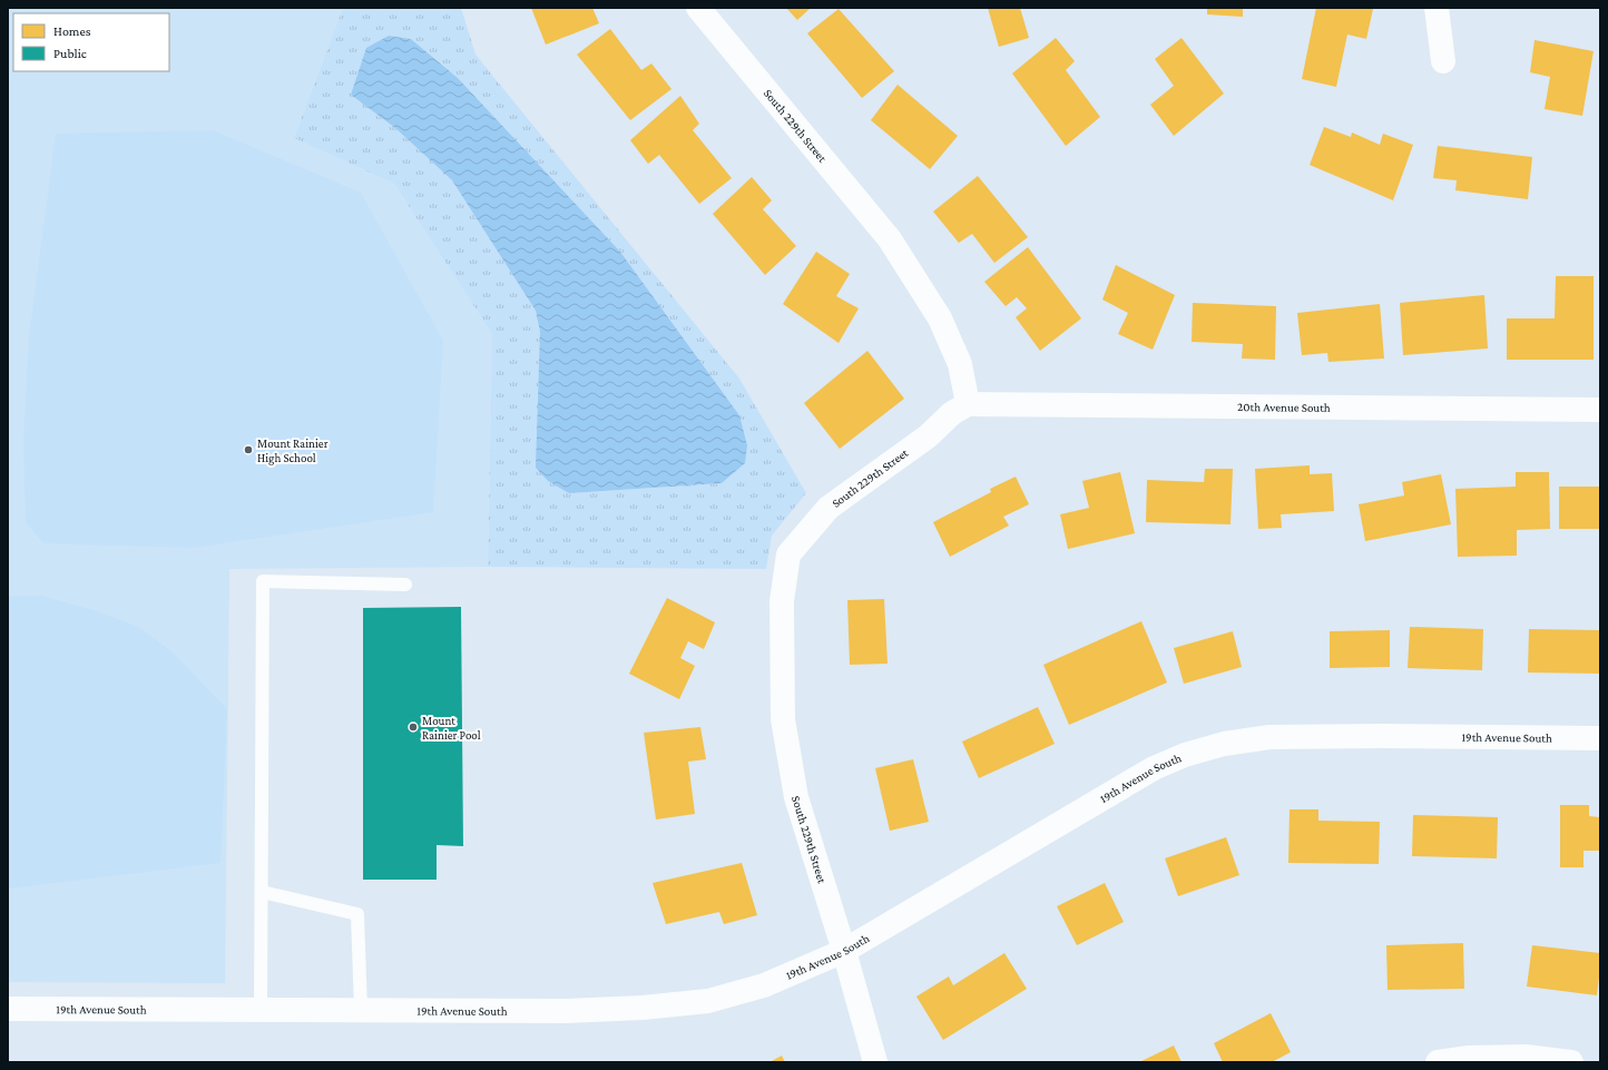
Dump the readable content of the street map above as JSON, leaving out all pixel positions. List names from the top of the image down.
{
  "streets": {
    "street": ["South 229th Street", "20th Avenue South", "19th Avenue South"]
  },
  "crossings": [
    ["South 229th Street", "20th Avenue South"],
    ["South 229th Street", "19th Avenue South"]
  ],
  "places": ["Mount Rainier High School", "Mount Rainier Pool"],
  "legend": ["Homes", "Public"]
}
